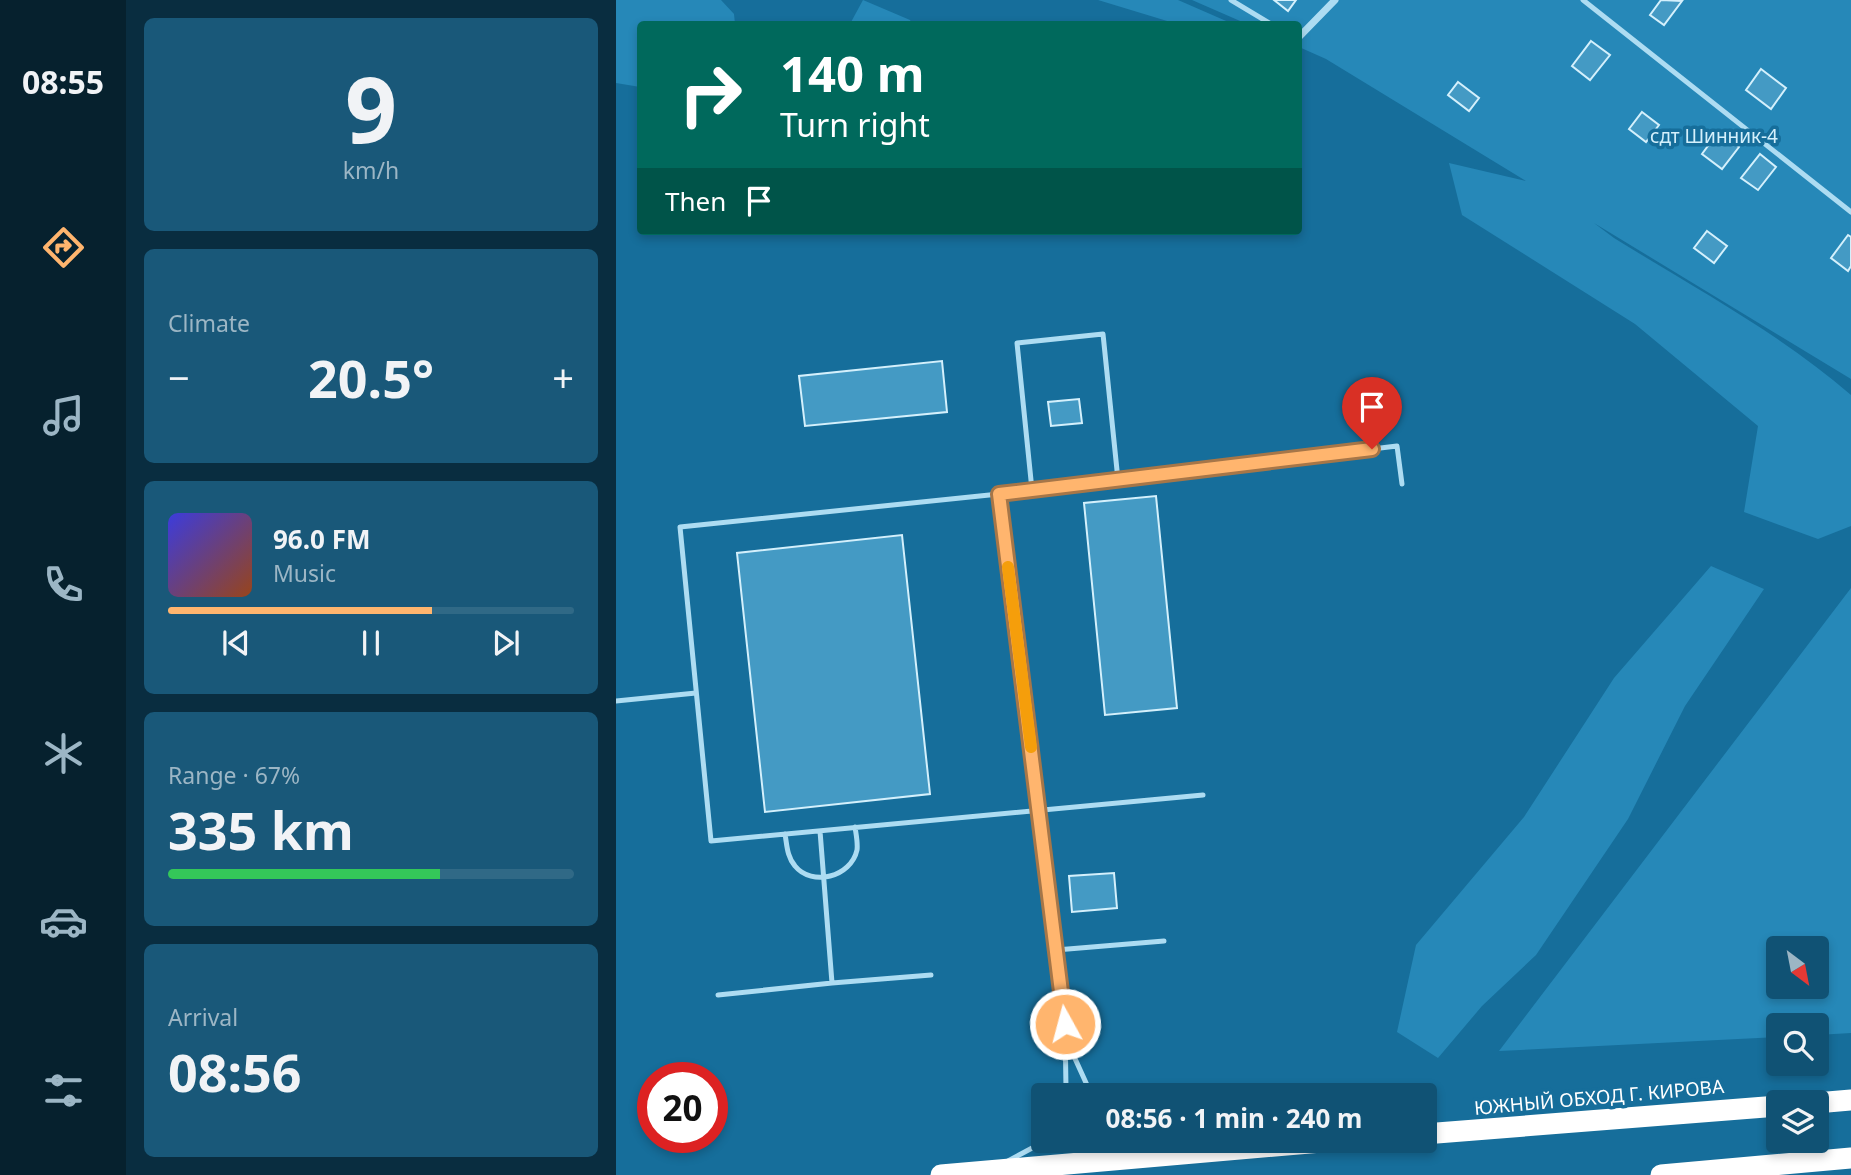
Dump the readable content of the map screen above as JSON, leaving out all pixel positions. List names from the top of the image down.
{
  "streets": {
    "highway": ["ЮЖНЫЙ ОБХОД Г. КИРОВА"]
  },
  "parks": ["сдт Шинник-4"],
  "north": "bottom right",
  "page": {
    "tabs": "08:55",
    "tile": [
      ["9", "km/h"],
      "Climate",
      ["Range · 67%", "335 km"],
      ["Arrival", "08:56"]
    ],
    "turn": ["140 m", "Turn right"],
    "then": "Then",
    "heat": ["−", "20.5°", "+"],
    "song": ["96.0 FM", "Music"],
    "limit": "20",
    "trip": "08:56 · 1 min · 240 m"
  }
}
